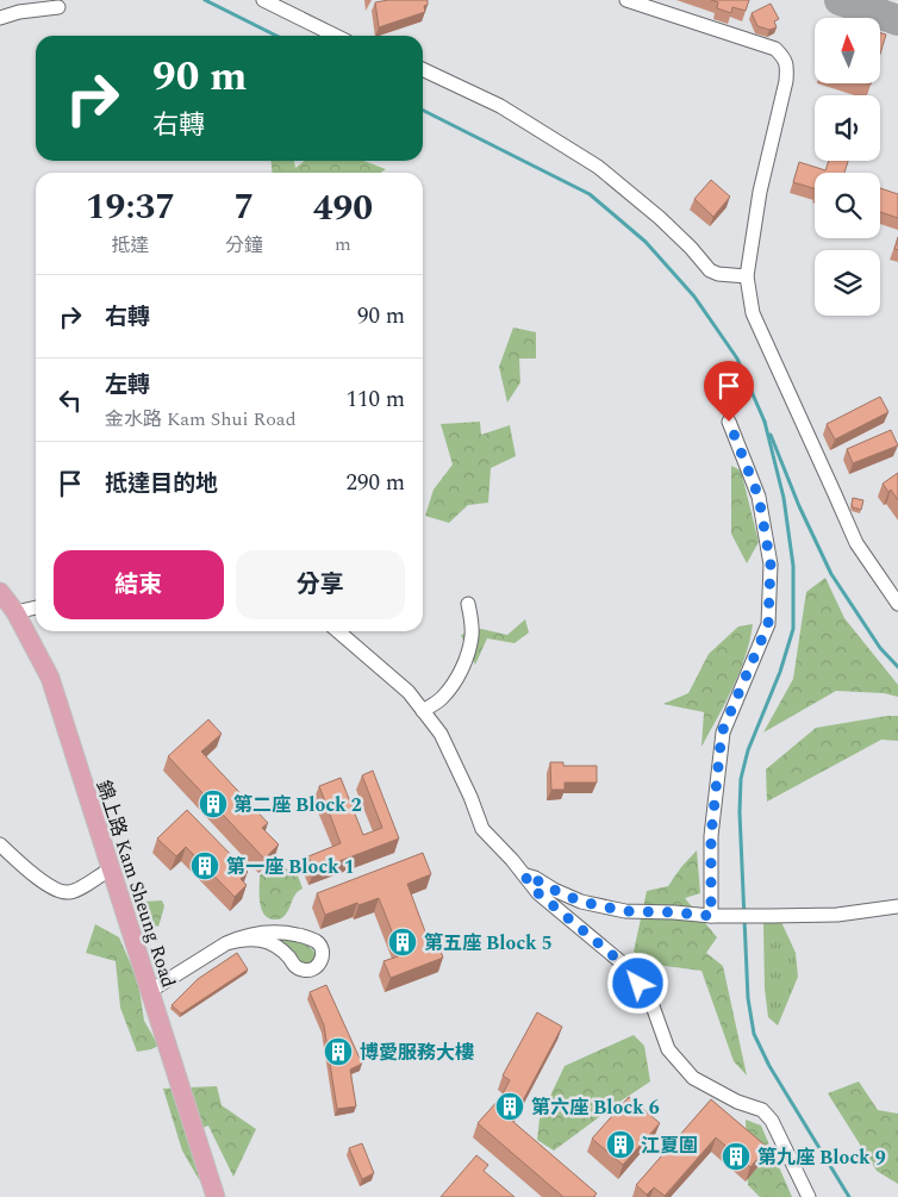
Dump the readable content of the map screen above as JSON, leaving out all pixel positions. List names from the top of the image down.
{
  "streets": {
    "main road": ["錦上路 Kam Sheung Road"]
  },
  "places": {
    "building": [
      "第二座 Block 2",
      "第一座 Block 1",
      "第五座 Block 5",
      "博愛服務大樓",
      "第六座 Block 6",
      "江夏圍",
      "第九座 Block 9"
    ]
  },
  "north": "top",
  "page": {
    "turn": ["90 m", "右轉"],
    "eta": [
      "19:37",
      "抵達",
      "7",
      "分鐘",
      "490",
      "m"
    ],
    "list": [
      {
        "name": "右轉",
        "value": "90 m"
      },
      {
        "name": "左轉",
        "note": "金水路 Kam Shui Road",
        "value": "110 m"
      },
      {
        "name": "抵達目的地",
        "value": "290 m"
      }
    ],
    "buttons": ["結束", "分享"]
  }
}
